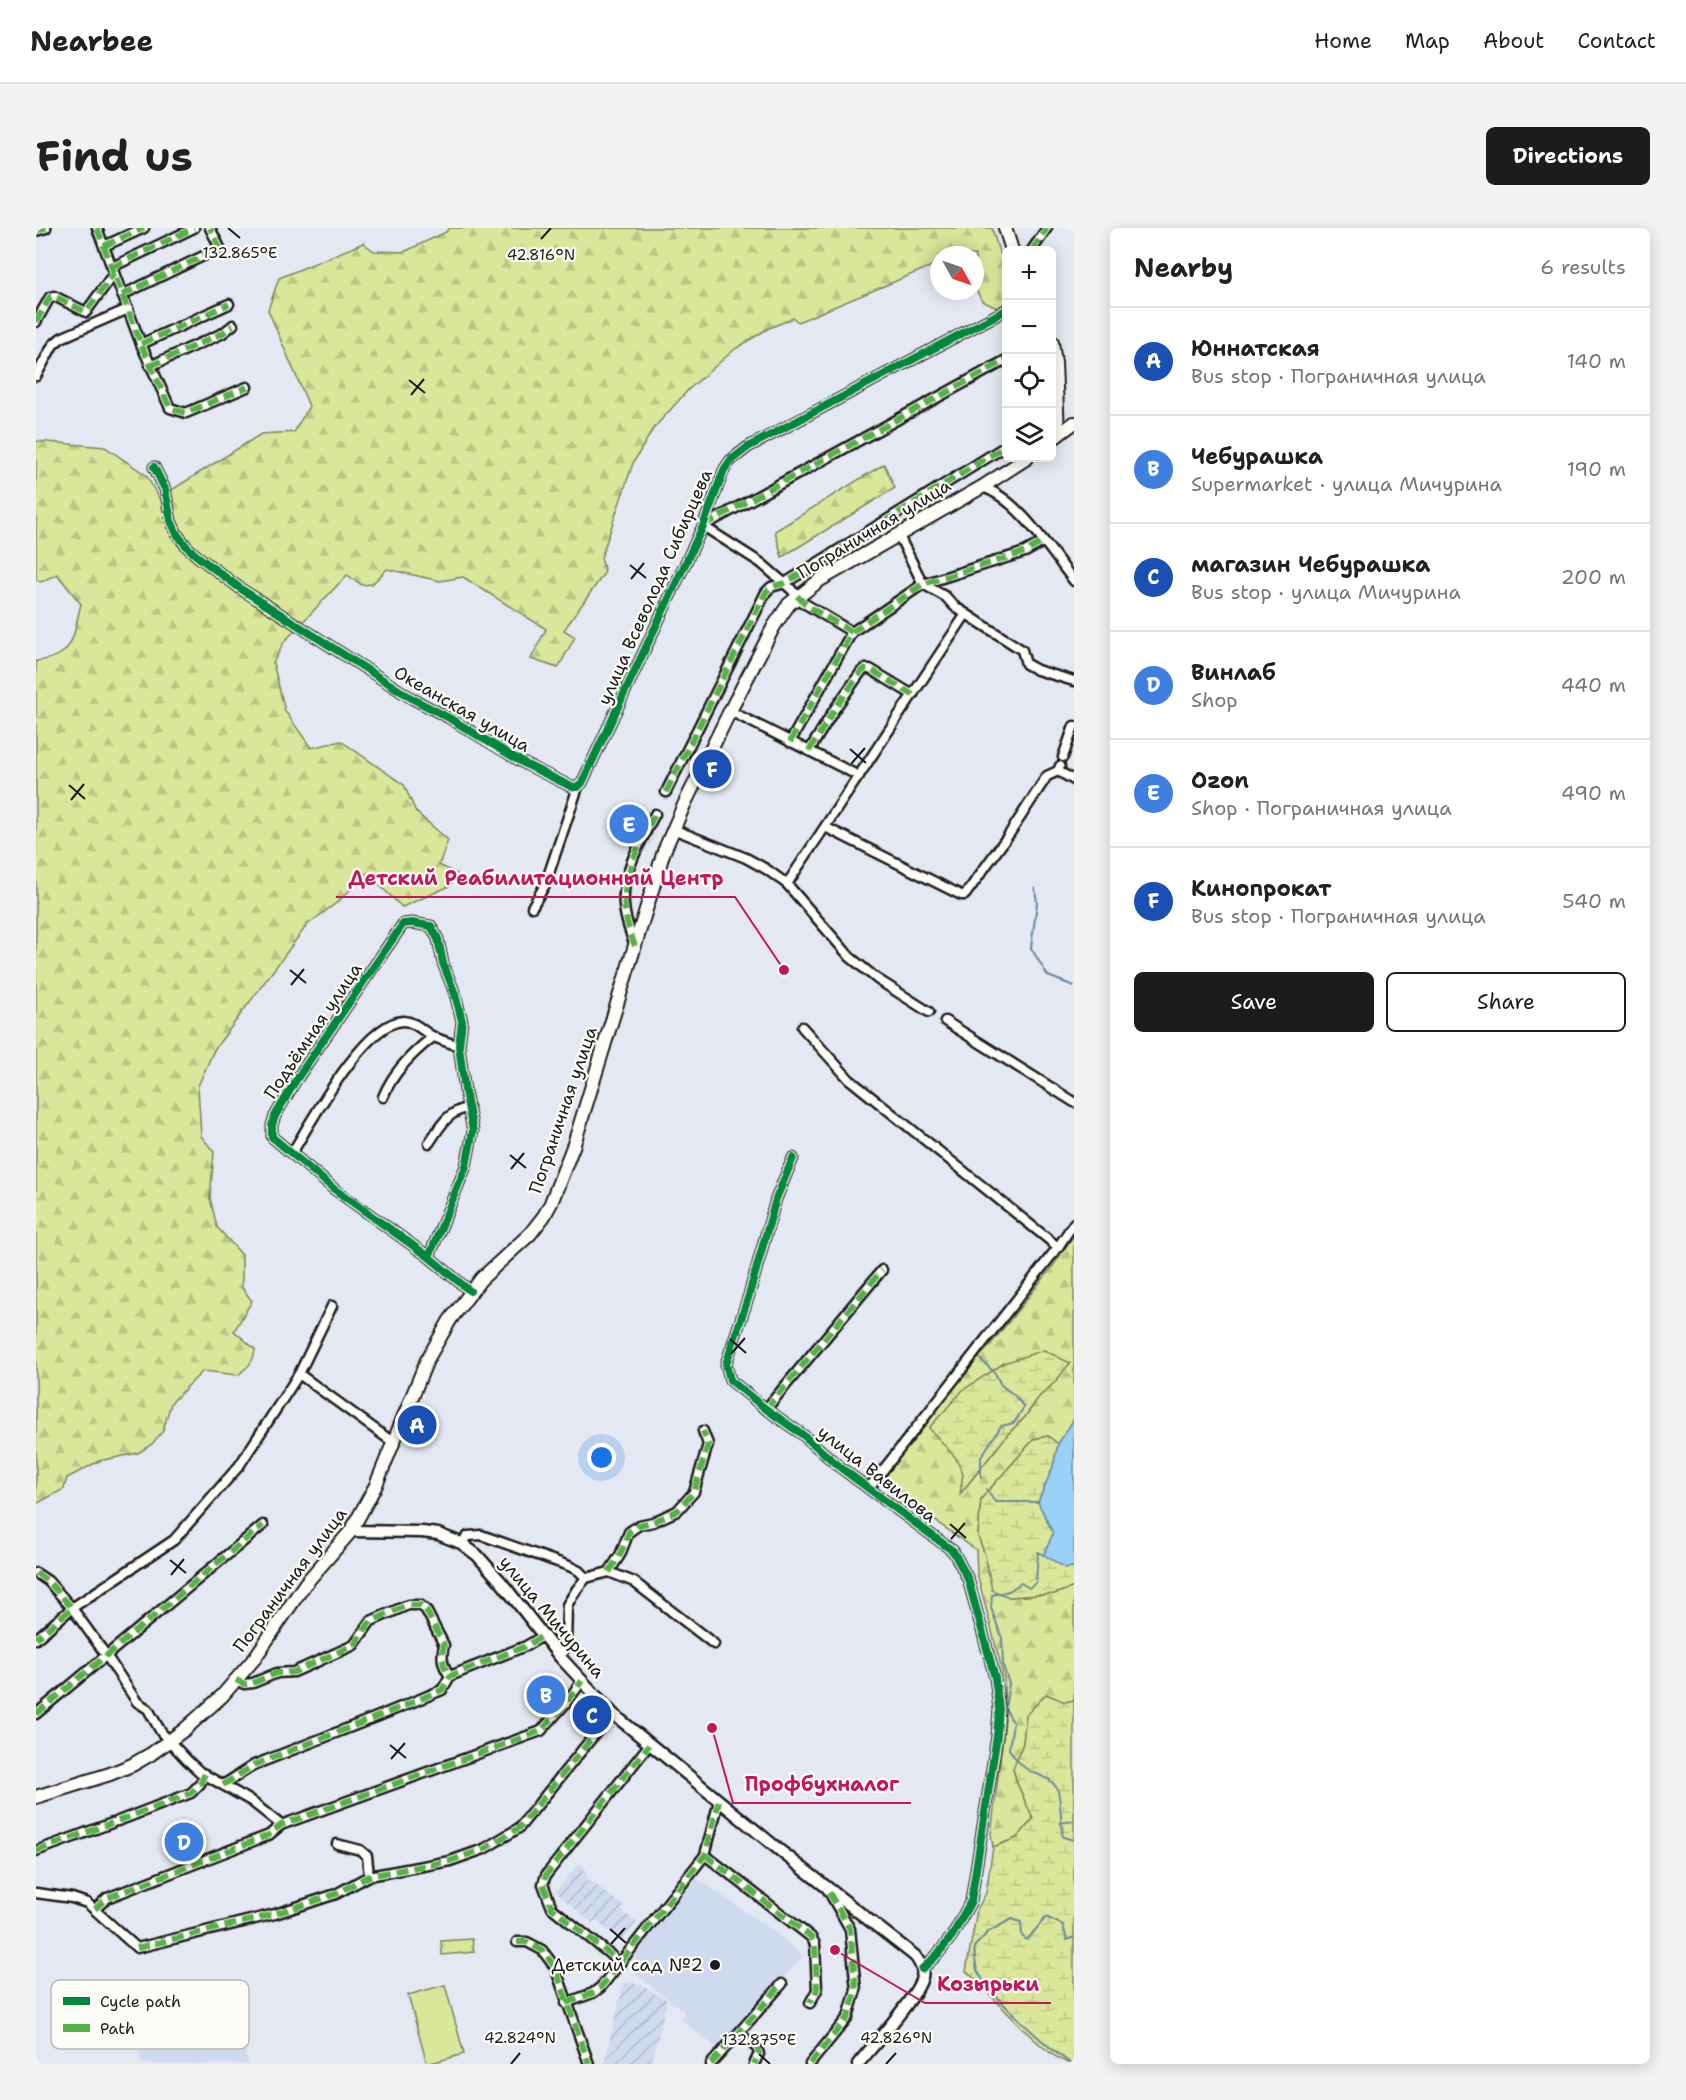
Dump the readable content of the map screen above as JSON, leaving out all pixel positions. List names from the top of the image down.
{
  "streets": {
    "main road": ["Пограничная улица"],
    "street": [
      "улица Всеволода Сибирцева",
      "Океанская улица",
      "Подъёмная улица",
      "улица Вавилова",
      "улица Мичурина"
    ]
  },
  "crossings": [
    ["Пограничная улица", "Подъёмная улица"],
    ["Пограничная улица", "улица Мичурина"],
    ["улица Всеволода Сибирцева", "Океанская улица"],
    ["улица Вавилова", "улица Мичурина"]
  ],
  "places": [
    "Детский Реабилитационный Центр",
    "Профбухналог",
    "Козырьки",
    "Детский сад №2"
  ],
  "legend": ["Cycle path", "Path"],
  "north": "bottom right",
  "page": {
    "header": "Nearbee",
    "nav": [
      "Home",
      "Map",
      "About",
      "Contact"
    ],
    "buttons": [
      "Directions",
      ["Save", "Share"]
    ],
    "title": "Find us",
    "heading": ["Nearby", "6 results"],
    "map_buttons": ["+", "−"],
    "list": [
      {
        "mark": "A",
        "name": "Юннатская",
        "note": "Bus stop · Пограничная улица",
        "value": "140 m"
      },
      {
        "mark": "B",
        "name": "Чебурашка",
        "note": "Supermarket · улица Мичурина",
        "value": "190 m"
      },
      {
        "mark": "C",
        "name": "магазин Чебурашка",
        "note": "Bus stop · улица Мичурина",
        "value": "200 m"
      },
      {
        "mark": "D",
        "name": "Винлаб",
        "note": "Shop",
        "value": "440 m"
      },
      {
        "mark": "E",
        "name": "Ozon",
        "note": "Shop · Пограничная улица",
        "value": "490 m"
      },
      {
        "mark": "F",
        "name": "Кинопрокат",
        "note": "Bus stop · Пограничная улица",
        "value": "540 m"
      }
    ],
    "pins": [
      "F",
      "E",
      "A",
      "B",
      "C",
      "D"
    ]
  },
  "coordinates": [
    "132.865°E",
    "42.816°N",
    "42.824°N",
    "42.826°N",
    "132.875°E"
  ]
}
